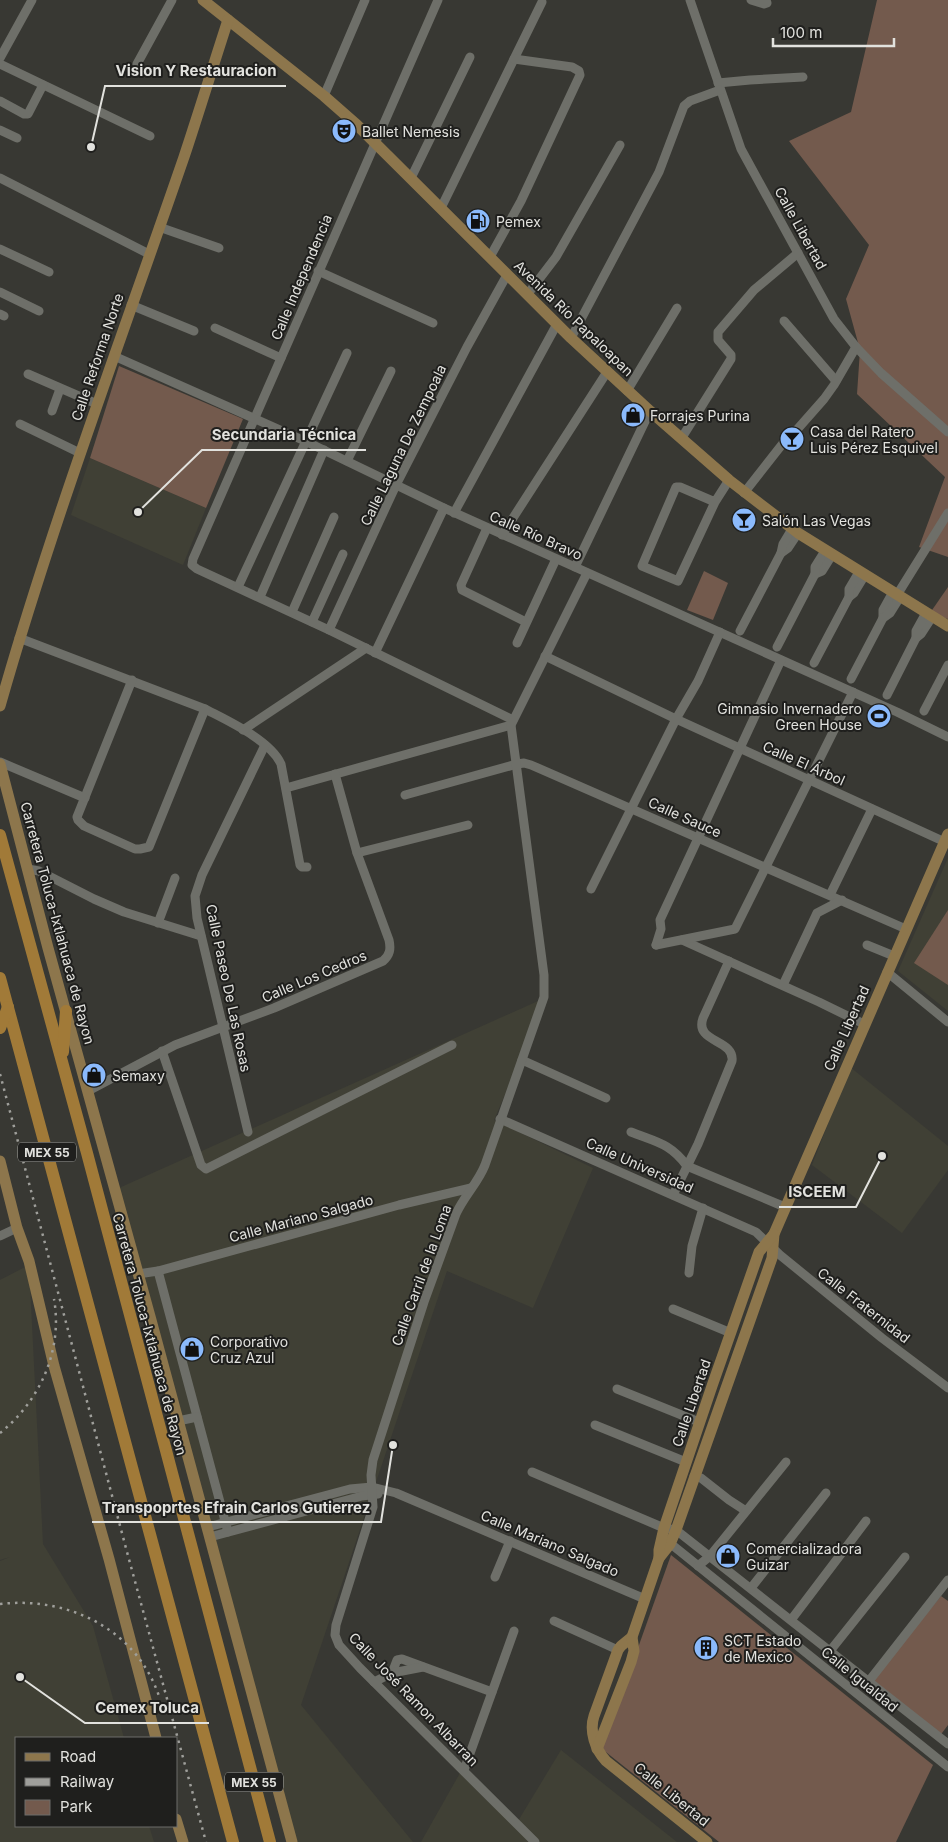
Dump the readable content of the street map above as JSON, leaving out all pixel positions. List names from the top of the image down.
{
  "streets": {
    "highway": ["Carretera Toluca-Ixtlahuaca de Rayon", "MEX 55"],
    "main road": ["Calle Libertad", "Avenida Río Papaloapan", "Calle Reforma Norte"],
    "street": [
      "Calle Independencia",
      "Calle Laguna De Zempoala",
      "Calle Río Bravo",
      "Calle El Árbol",
      "Calle Sauce",
      "Calle Los Cedros",
      "Calle Paseo De Las Rosas",
      "Calle Universidad",
      "Calle Mariano Salgado",
      "Calle Carril de la Loma",
      "Calle Fraternidad",
      "Calle Igualdad",
      "Calle José Ramon Albarran"
    ]
  },
  "crossings": [
    ["Calle Libertad", "Calle El Árbol"],
    ["Calle Libertad", "Calle Sauce"],
    ["Calle Libertad", "Calle Universidad"],
    ["Calle Libertad", "Calle Mariano Salgado"],
    ["Calle Libertad", "Calle Fraternidad"],
    ["Calle Libertad", "Calle Igualdad"],
    ["Calle Independencia", "Avenida Río Papaloapan"],
    ["Calle Independencia", "Calle Río Bravo"],
    ["Avenida Río Papaloapan", "Calle Reforma Norte"],
    ["Avenida Río Papaloapan", "Calle Laguna De Zempoala"],
    ["Calle Reforma Norte", "Calle Río Bravo"],
    ["Calle Laguna De Zempoala", "Calle Río Bravo"],
    ["Calle Sauce", "Calle Carril de la Loma"],
    ["Carretera Toluca-Ixtlahuaca de Rayon", "Calle Los Cedros"],
    ["Carretera Toluca-Ixtlahuaca de Rayon", "Calle Mariano Salgado"],
    ["Calle Los Cedros", "Calle Paseo De Las Rosas"],
    ["Calle Universidad", "Calle Carril de la Loma"],
    ["Calle Universidad", "Calle Fraternidad"],
    ["Calle Mariano Salgado", "Calle Carril de la Loma"],
    ["Calle Mariano Salgado", "Calle José Ramon Albarran"],
    ["Calle Carril de la Loma", "Calle José Ramon Albarran"]
  ],
  "places": {
    "theatre": ["Ballet Nemesis"],
    "other": [
      "Vision Y Restauracion",
      "Secundaria Técnica",
      "ISCEEM",
      "Transpoprtes Efrain Carlos Gutierrez",
      "Cemex Toluca"
    ],
    "fuel station": ["Pemex"],
    "shop": [
      "Forrajes Purina",
      "Semaxy",
      "Corporativo Cruz Azul",
      "Comercializadora Guizar"
    ],
    "bar": ["Casa del Ratero Luis Pérez Esquivel", "Salón Las Vegas"],
    "sports": ["Gimnasio Invernadero Green House"],
    "building": ["SCT Estado de Mexico"]
  },
  "legend": ["Road", "Railway", "Park"],
  "scale_bar": "100 m"
}
